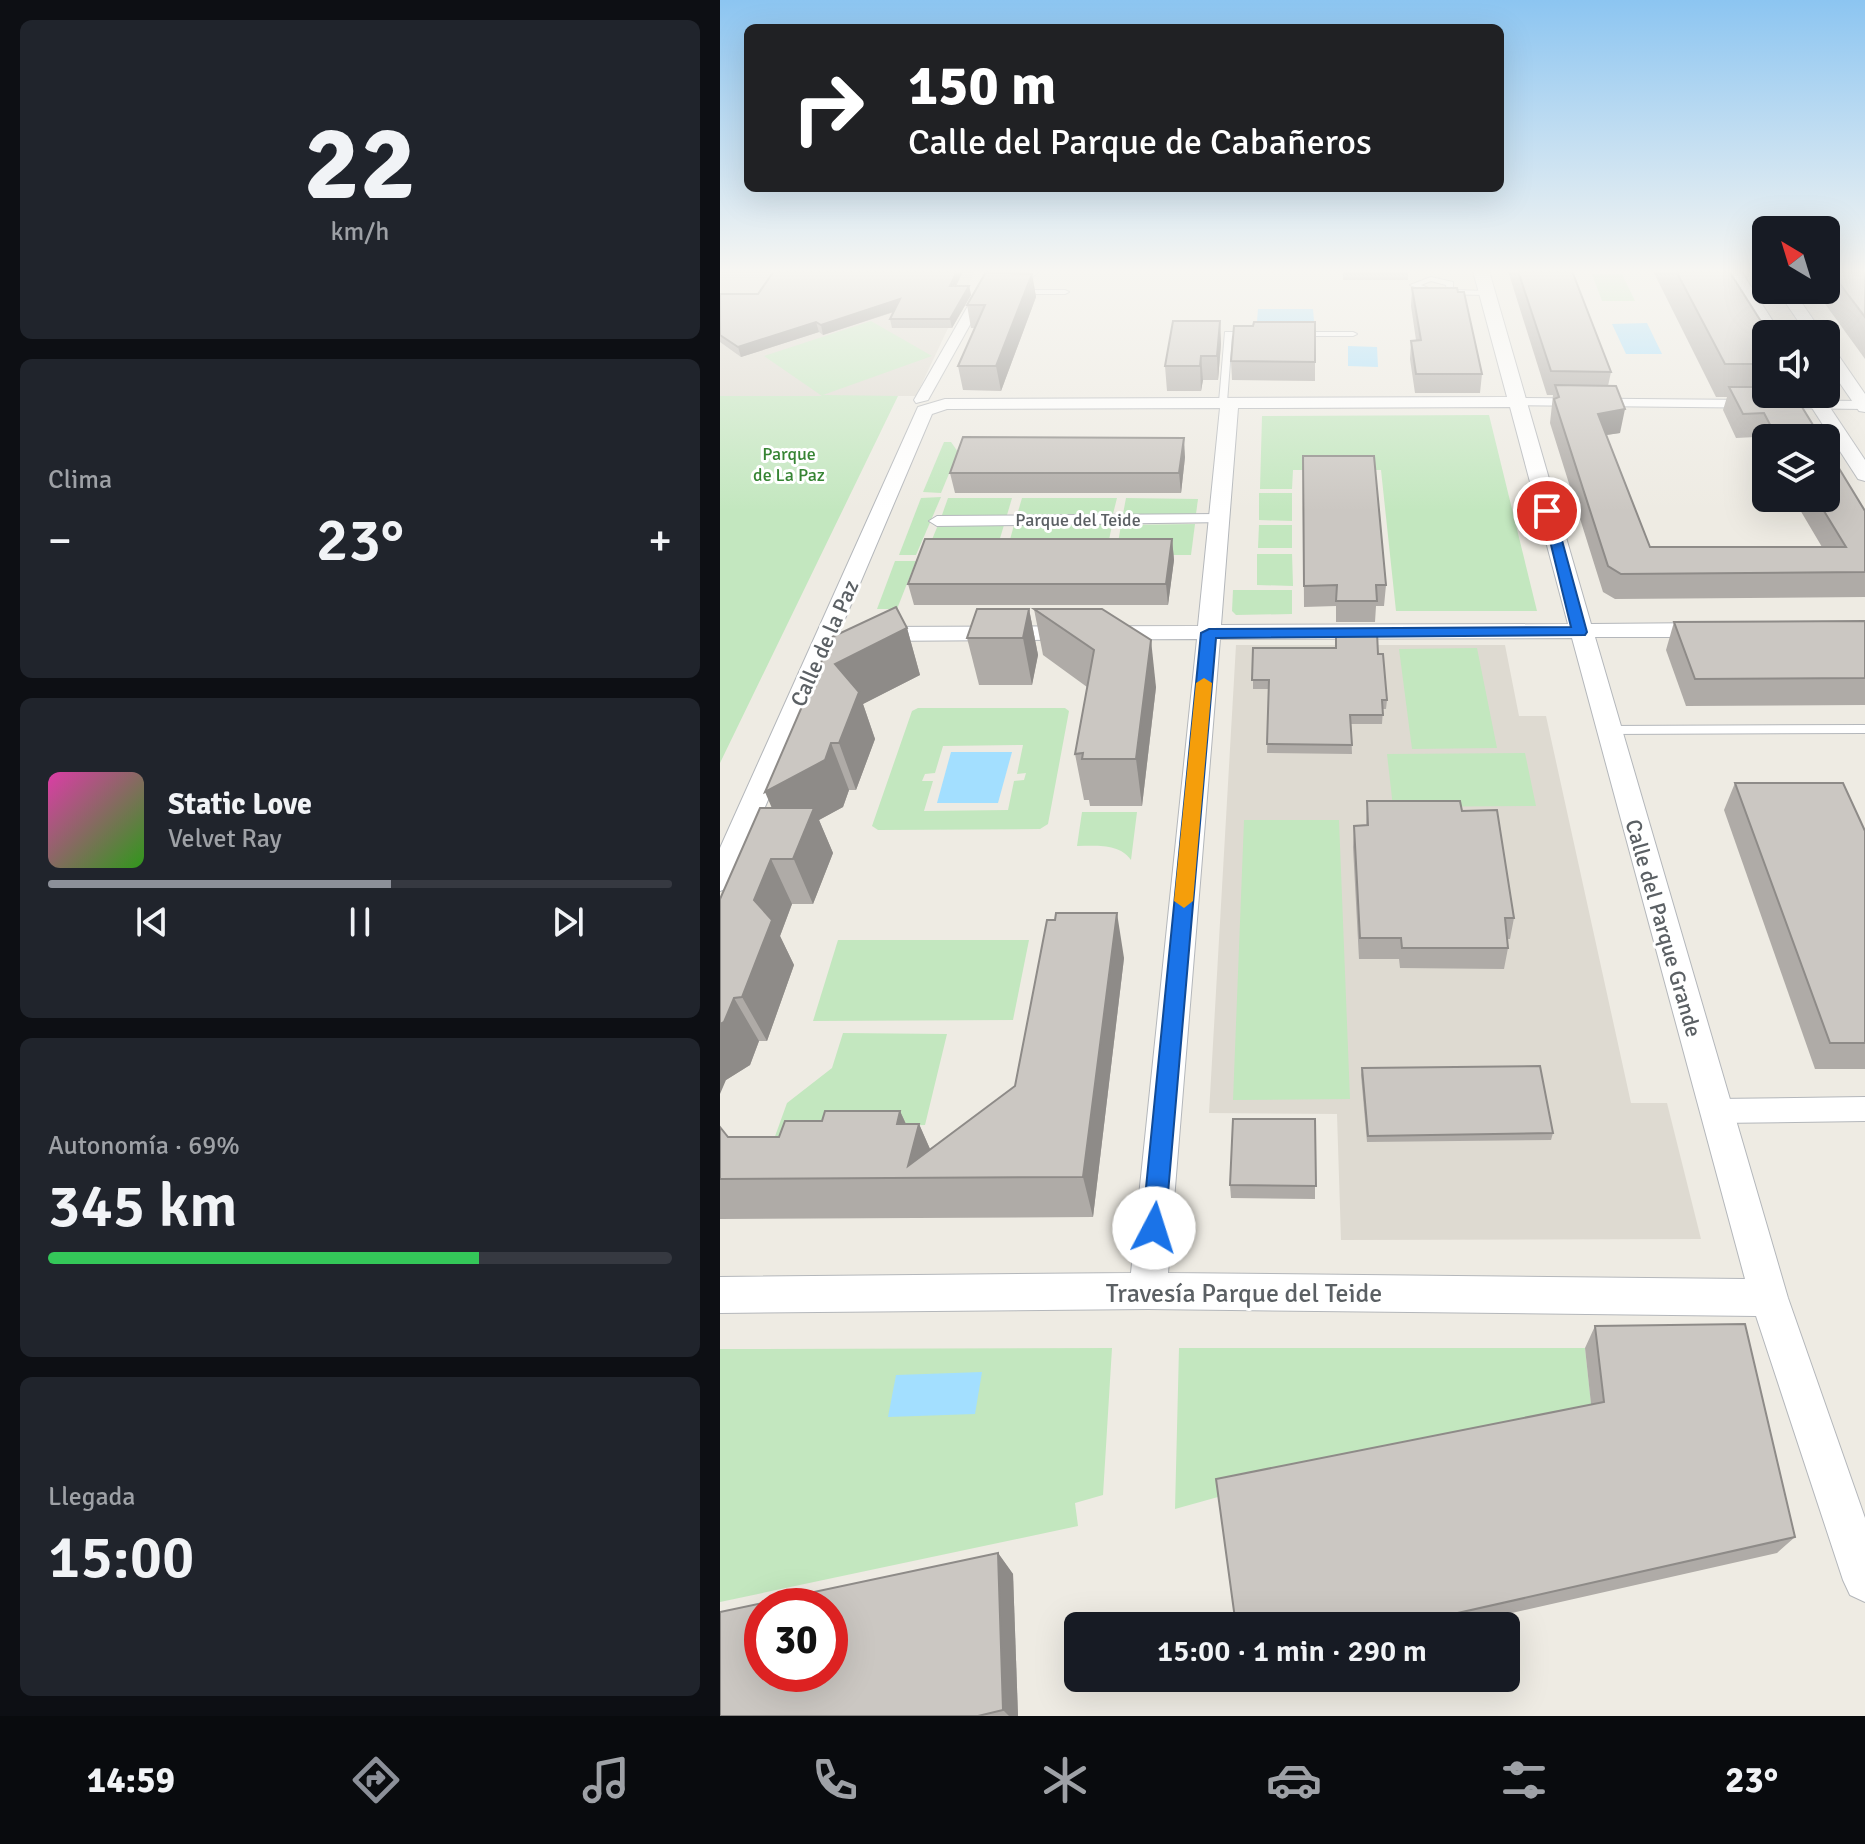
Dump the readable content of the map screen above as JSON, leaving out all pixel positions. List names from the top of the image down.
{
  "streets": {
    "street": [
      "Parque del Teide",
      "Calle de la Paz",
      "Calle del Parque Grande",
      "Travesía Parque del Teide"
    ]
  },
  "crossings": [
    ["Calle del Parque Grande", "Travesía Parque del Teide"]
  ],
  "parks": ["Parque de La Paz"],
  "north": "top left",
  "page": {
    "tile": [
      ["22", "km/h"],
      "Clima",
      ["Autonomía · 69%", "345 km"],
      ["Llegada", "15:00"]
    ],
    "turn": ["150 m", "Calle del Parque de Cabañeros"],
    "heat": ["−", "23°", "+"],
    "song": ["Static Love", "Velvet Ray"],
    "limit": "30",
    "trip": "15:00 · 1 min · 290 m",
    "tabs": ["14:59", "23°"]
  }
}
